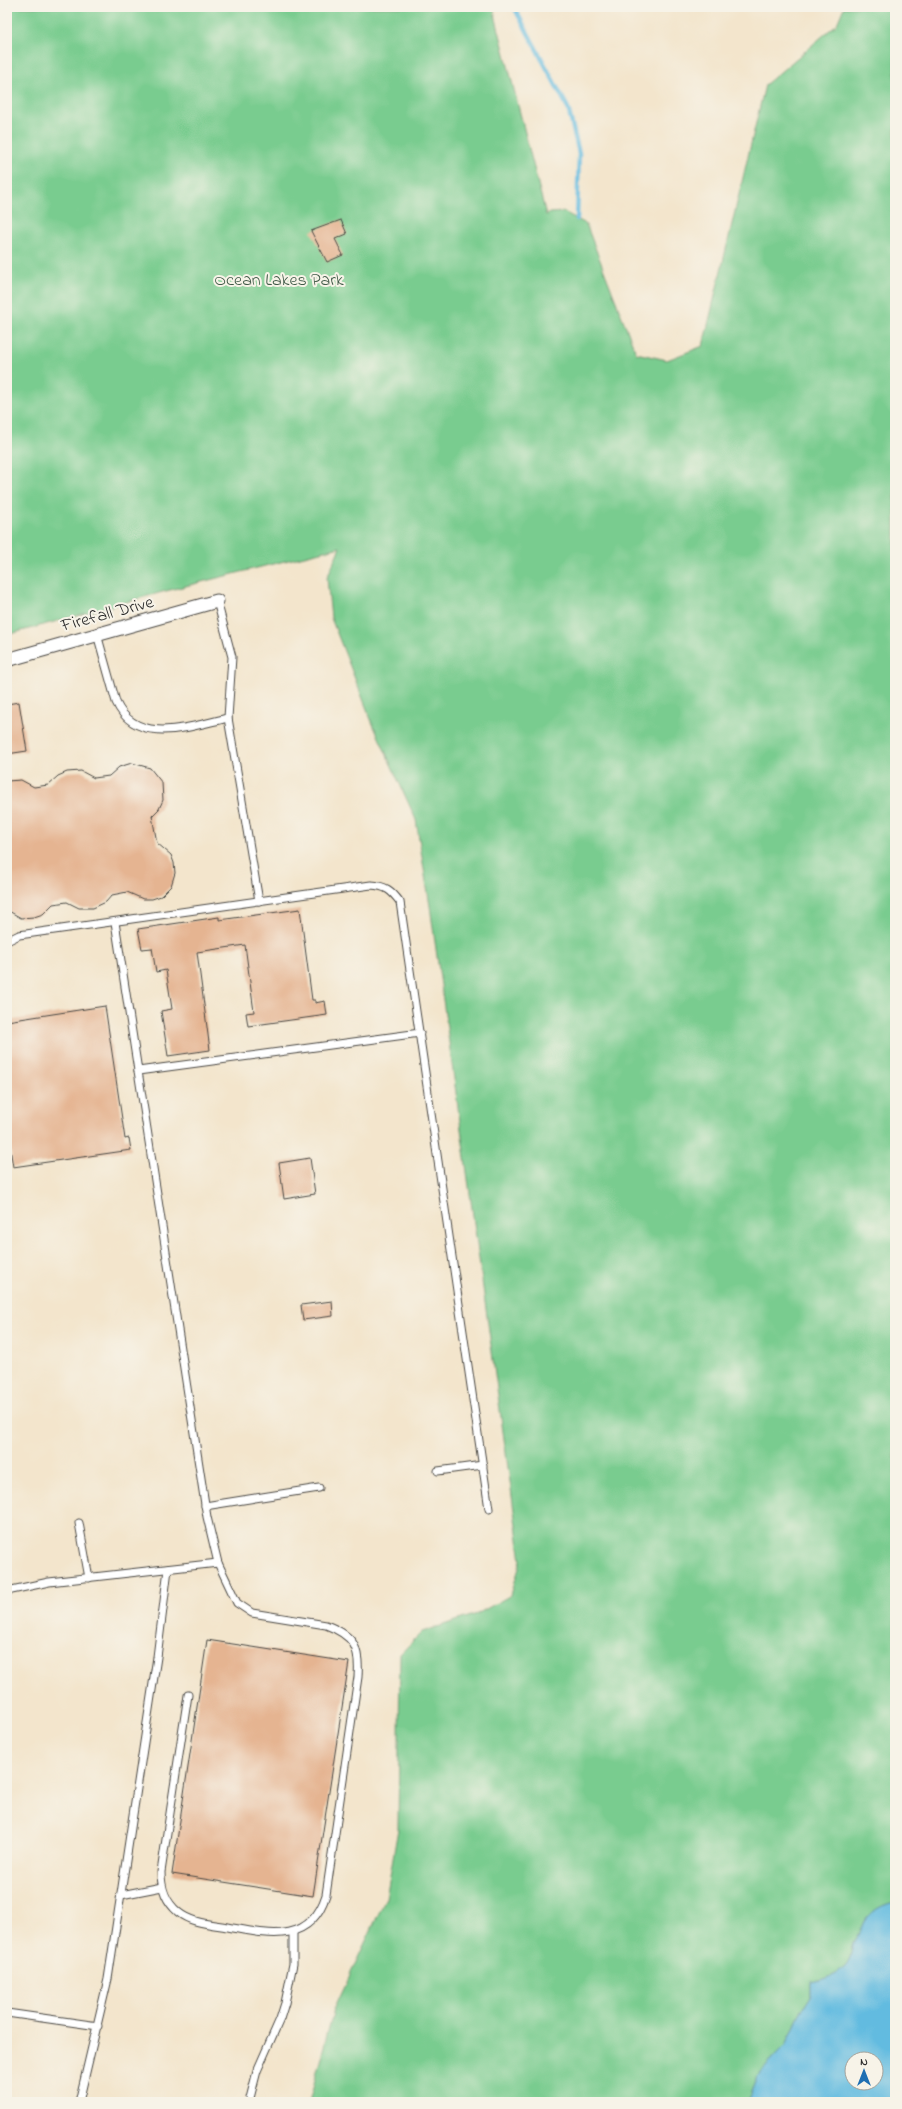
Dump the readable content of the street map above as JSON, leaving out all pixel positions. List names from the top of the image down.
{
  "streets": {
    "street": ["Firefall Drive"]
  },
  "parks": ["Ocean Lakes Park"],
  "north": "top"
}
